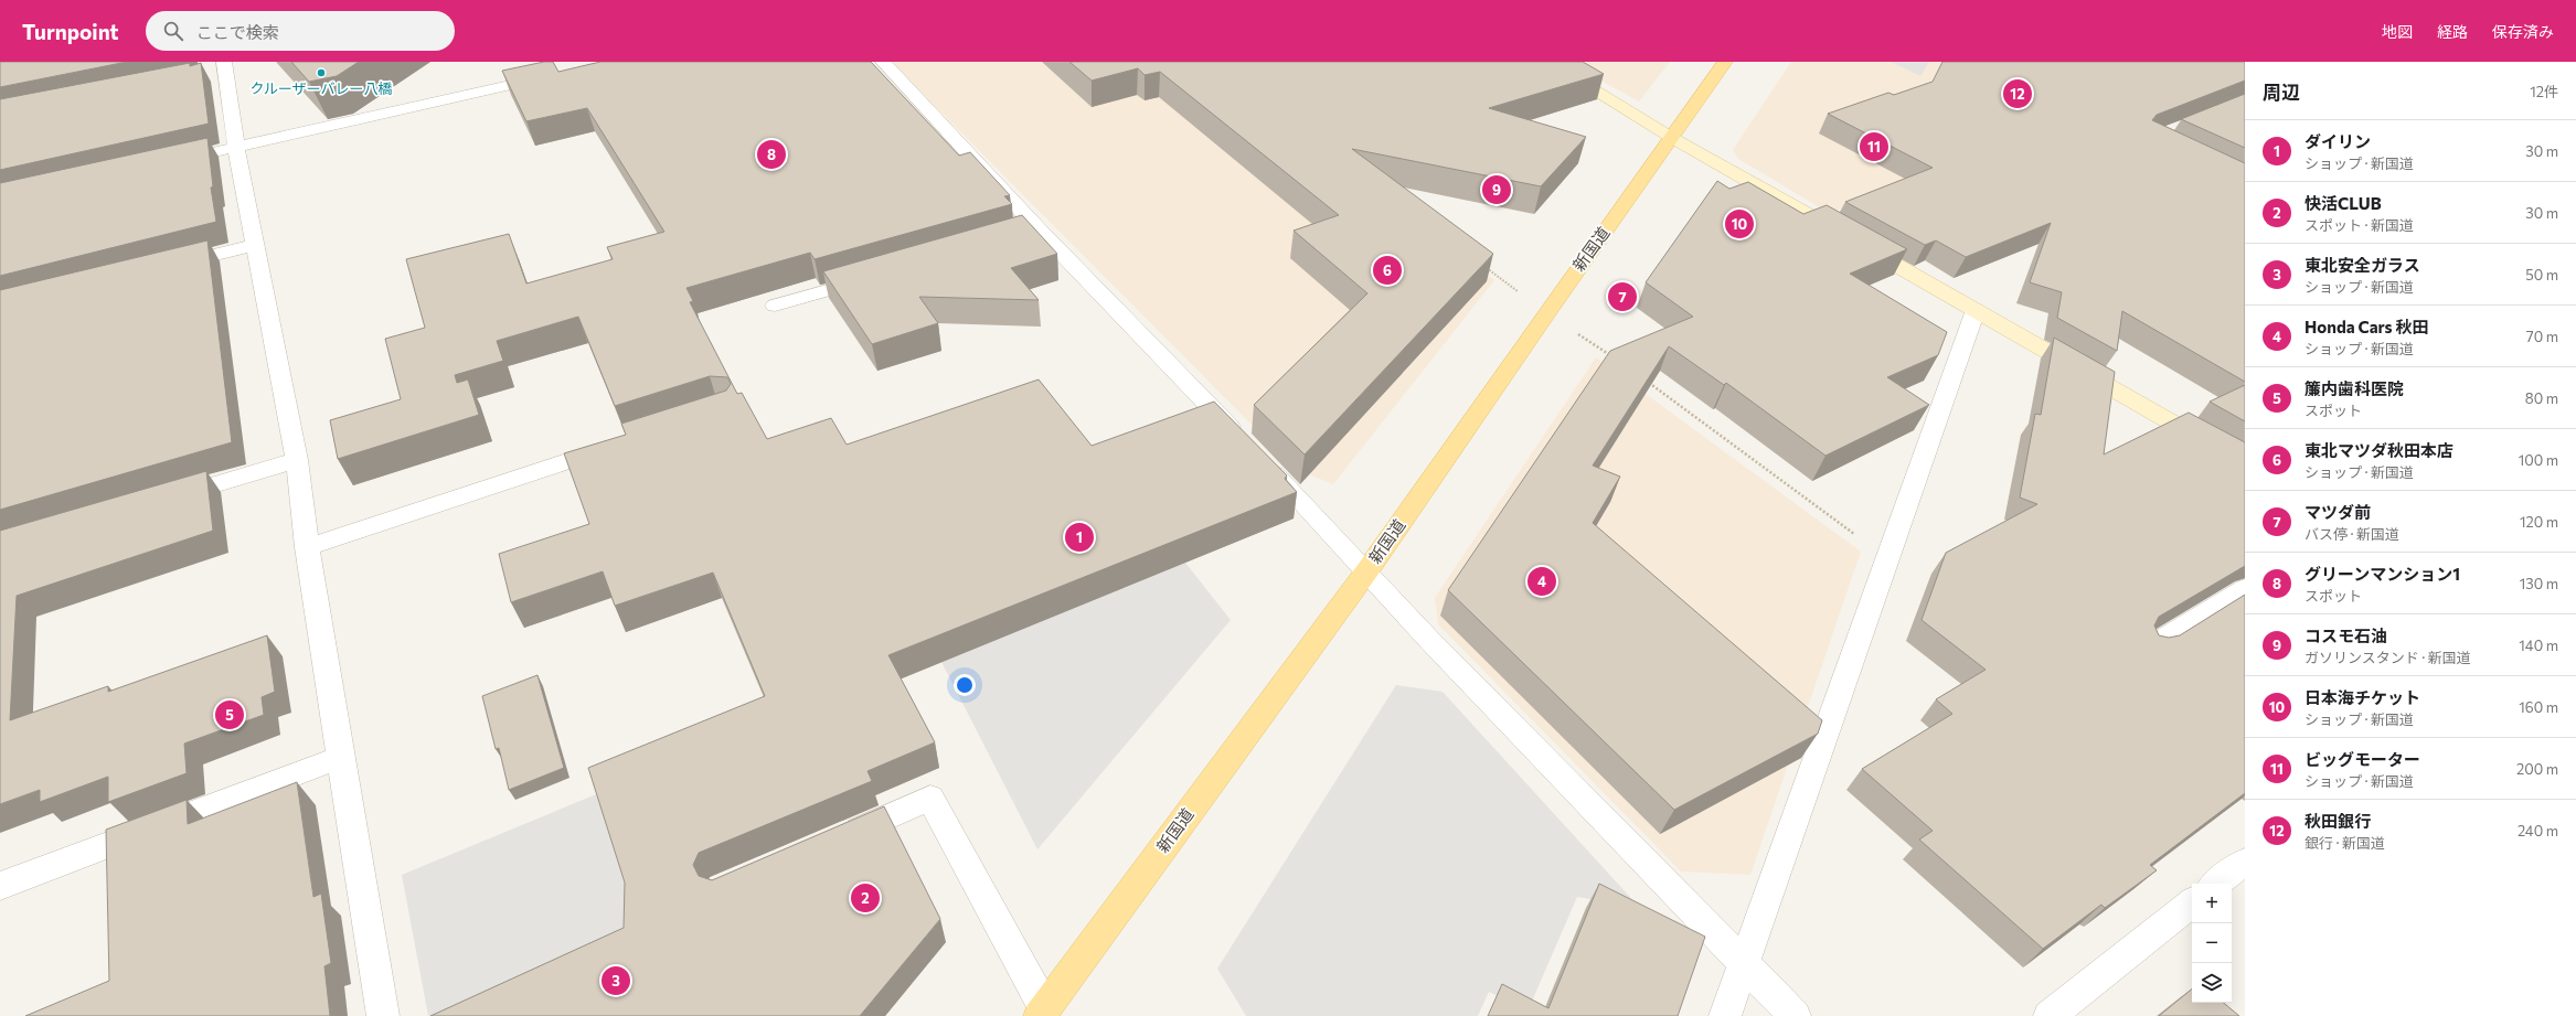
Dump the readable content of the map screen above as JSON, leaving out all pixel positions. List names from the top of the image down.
{
  "streets": {
    "main road": ["新国道"]
  },
  "places": ["クルーザーバレー八橋"],
  "page": {
    "header": "Turnpoint",
    "search": "ここで検索",
    "nav": ["地図", "経路", "保存済み"],
    "heading": ["周辺", "12件"],
    "pins": [
      "12",
      "11",
      "8",
      "9",
      "10",
      "6",
      "7",
      "1",
      "4",
      "5",
      "2",
      "3"
    ],
    "list": [
      {
        "mark": "1",
        "name": "ダイリン",
        "note": "ショップ · 新国道",
        "value": "30 m"
      },
      {
        "mark": "2",
        "name": "快活CLUB",
        "note": "スポット · 新国道",
        "value": "30 m"
      },
      {
        "mark": "3",
        "name": "東北安全ガラス",
        "note": "ショップ · 新国道",
        "value": "50 m"
      },
      {
        "mark": "4",
        "name": "Honda Cars 秋田",
        "note": "ショップ · 新国道",
        "value": "70 m"
      },
      {
        "mark": "5",
        "name": "簾内歯科医院",
        "note": "スポット",
        "value": "80 m"
      },
      {
        "mark": "6",
        "name": "東北マツダ秋田本店",
        "note": "ショップ · 新国道",
        "value": "100 m"
      },
      {
        "mark": "7",
        "name": "マツダ前",
        "note": "バス停 · 新国道",
        "value": "120 m"
      },
      {
        "mark": "8",
        "name": "グリーンマンション1",
        "note": "スポット",
        "value": "130 m"
      },
      {
        "mark": "9",
        "name": "コスモ石油",
        "note": "ガソリンスタンド · 新国道",
        "value": "140 m"
      },
      {
        "mark": "10",
        "name": "日本海チケット",
        "note": "ショップ · 新国道",
        "value": "160 m"
      },
      {
        "mark": "11",
        "name": "ビッグモーター",
        "note": "ショップ · 新国道",
        "value": "200 m"
      },
      {
        "mark": "12",
        "name": "秋田銀行",
        "note": "銀行 · 新国道",
        "value": "240 m"
      }
    ],
    "map_buttons": ["+", "−"]
  }
}
